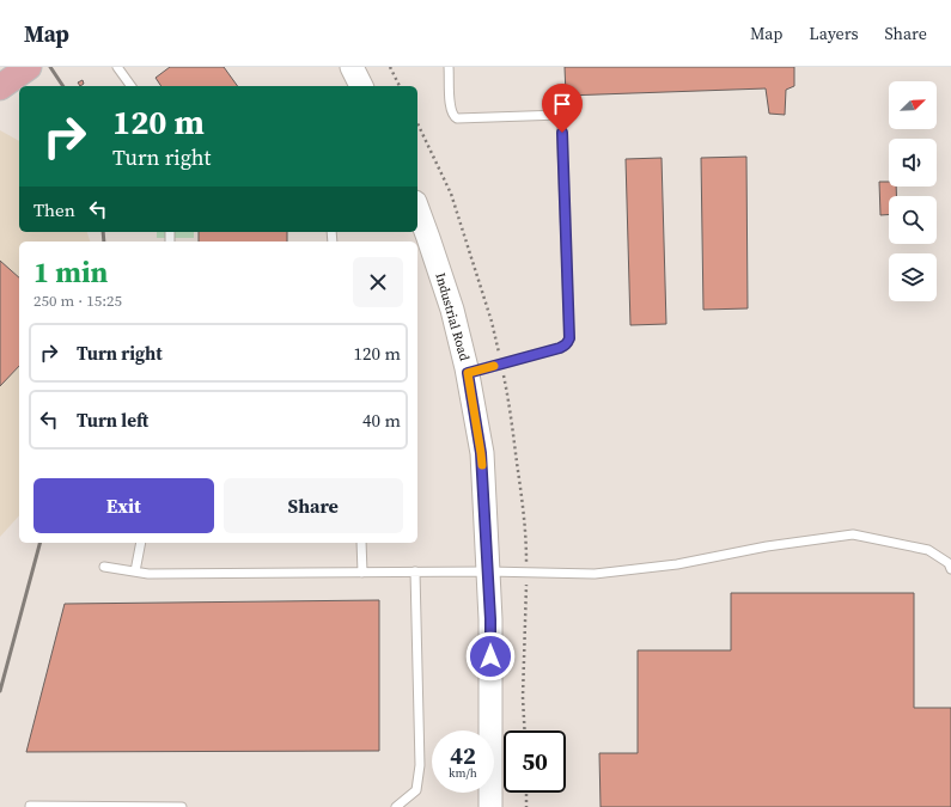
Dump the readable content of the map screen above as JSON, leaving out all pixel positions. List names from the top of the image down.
{
  "streets": {
    "main road": ["Industrial Road"]
  },
  "north": "top right",
  "page": {
    "header": "Map",
    "nav": ["Map", "Layers", "Share"],
    "turn": ["120 m", "Turn right"],
    "then": "Then",
    "heading": ["1 min", "250 m · 15:25"],
    "list": [
      {
        "name": "Turn right",
        "value": "120 m"
      },
      {
        "name": "Turn left",
        "value": "40 m"
      }
    ],
    "buttons": ["Exit", "Share"],
    "speed": "42 km/h",
    "limit": "50"
  }
}
